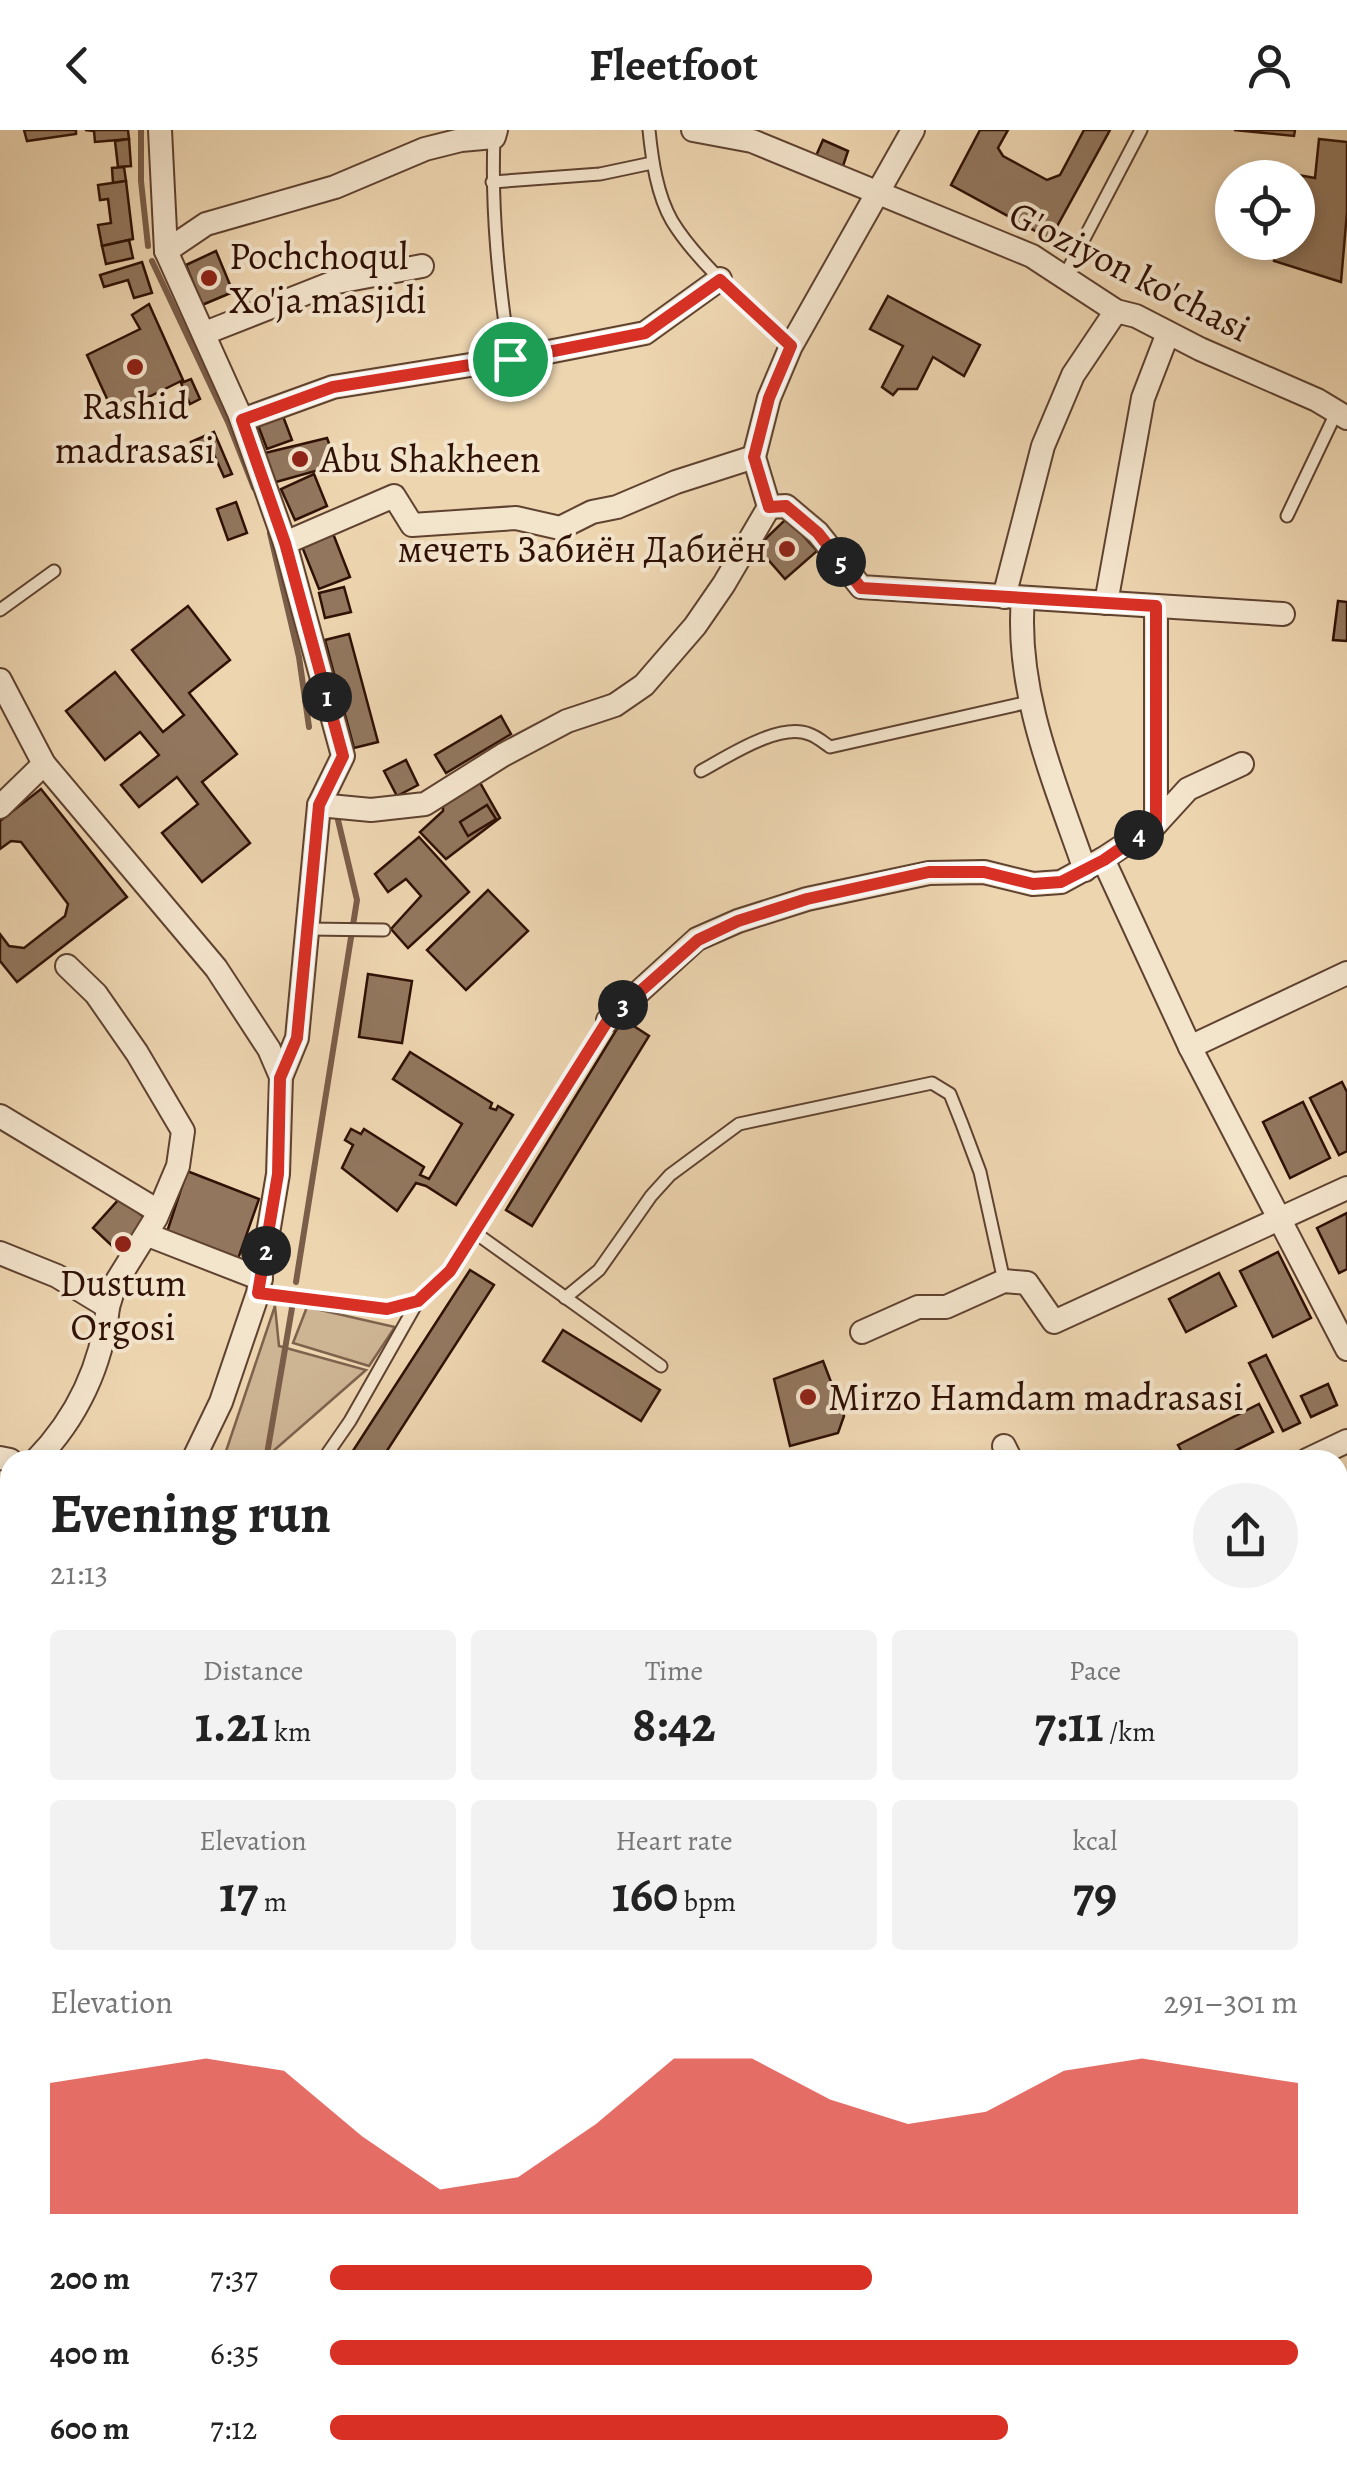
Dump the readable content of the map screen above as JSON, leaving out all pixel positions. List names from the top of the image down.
{
  "streets": {
    "street": ["G'oziyon ko'chasi"]
  },
  "places": [
    "Pochchoqul Xo'ja masjidi",
    "Rashid madrasasi",
    "Abu Shakheen",
    "мечеть Забиён Дабиён",
    "Dustum Orgosi",
    "Mirzo Hamdam madrasasi"
  ],
  "page": {
    "header": "Fleetfoot",
    "pins": [
      "5",
      "1",
      "4",
      "3",
      "2"
    ],
    "heading": ["Evening run", "21:13"],
    "stats": [
      ["Distance", "1.21 km"],
      ["Time", "8:42"],
      ["Pace", "7:11 /km"],
      ["Elevation", "17 m"],
      ["Heart rate", "160 bpm"],
      ["kcal", "79"]
    ],
    "chart": ["Elevation", "291–301 m"],
    "list": [
      {
        "name": "200 m",
        "note": "7:37"
      },
      {
        "name": "400 m",
        "note": "6:35"
      },
      {
        "name": "600 m",
        "note": "7:12"
      }
    ]
  }
}
